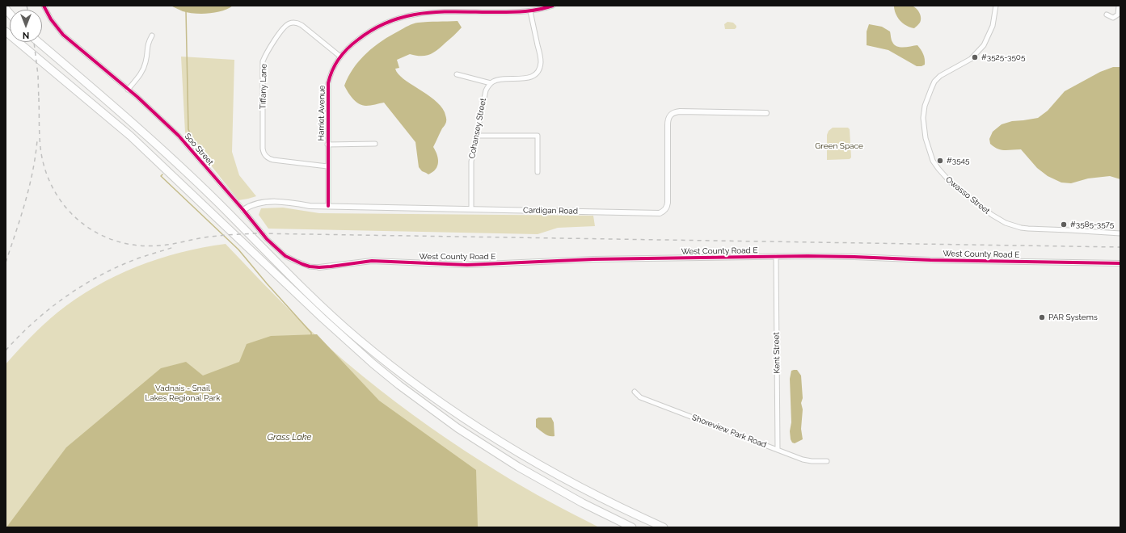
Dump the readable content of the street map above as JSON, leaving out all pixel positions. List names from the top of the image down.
{
  "streets": {
    "street": [
      "Tiffany Lane",
      "Harriet Avenue",
      "Cohansey Street",
      "Soo Street",
      "Owasso Street",
      "Cardigan Road",
      "West County Road E",
      "Kent Street",
      "Shoreview Park Road"
    ]
  },
  "crossings": [
    ["Tiffany Lane", "Harriet Avenue"],
    ["Harriet Avenue", "Cardigan Road"],
    ["Cohansey Street", "Cardigan Road"],
    ["Soo Street", "Cardigan Road"],
    ["Soo Street", "West County Road E"],
    ["West County Road E", "Kent Street"],
    ["Kent Street", "Shoreview Park Road"]
  ],
  "water": ["Grass Lake"],
  "parks": ["Green Space", "Vadnais - Snail Lakes Regional Park"],
  "places": [
    "#3525-3505",
    "#3545",
    "#3585-3575",
    "PAR Systems"
  ],
  "north": "bottom"
}
